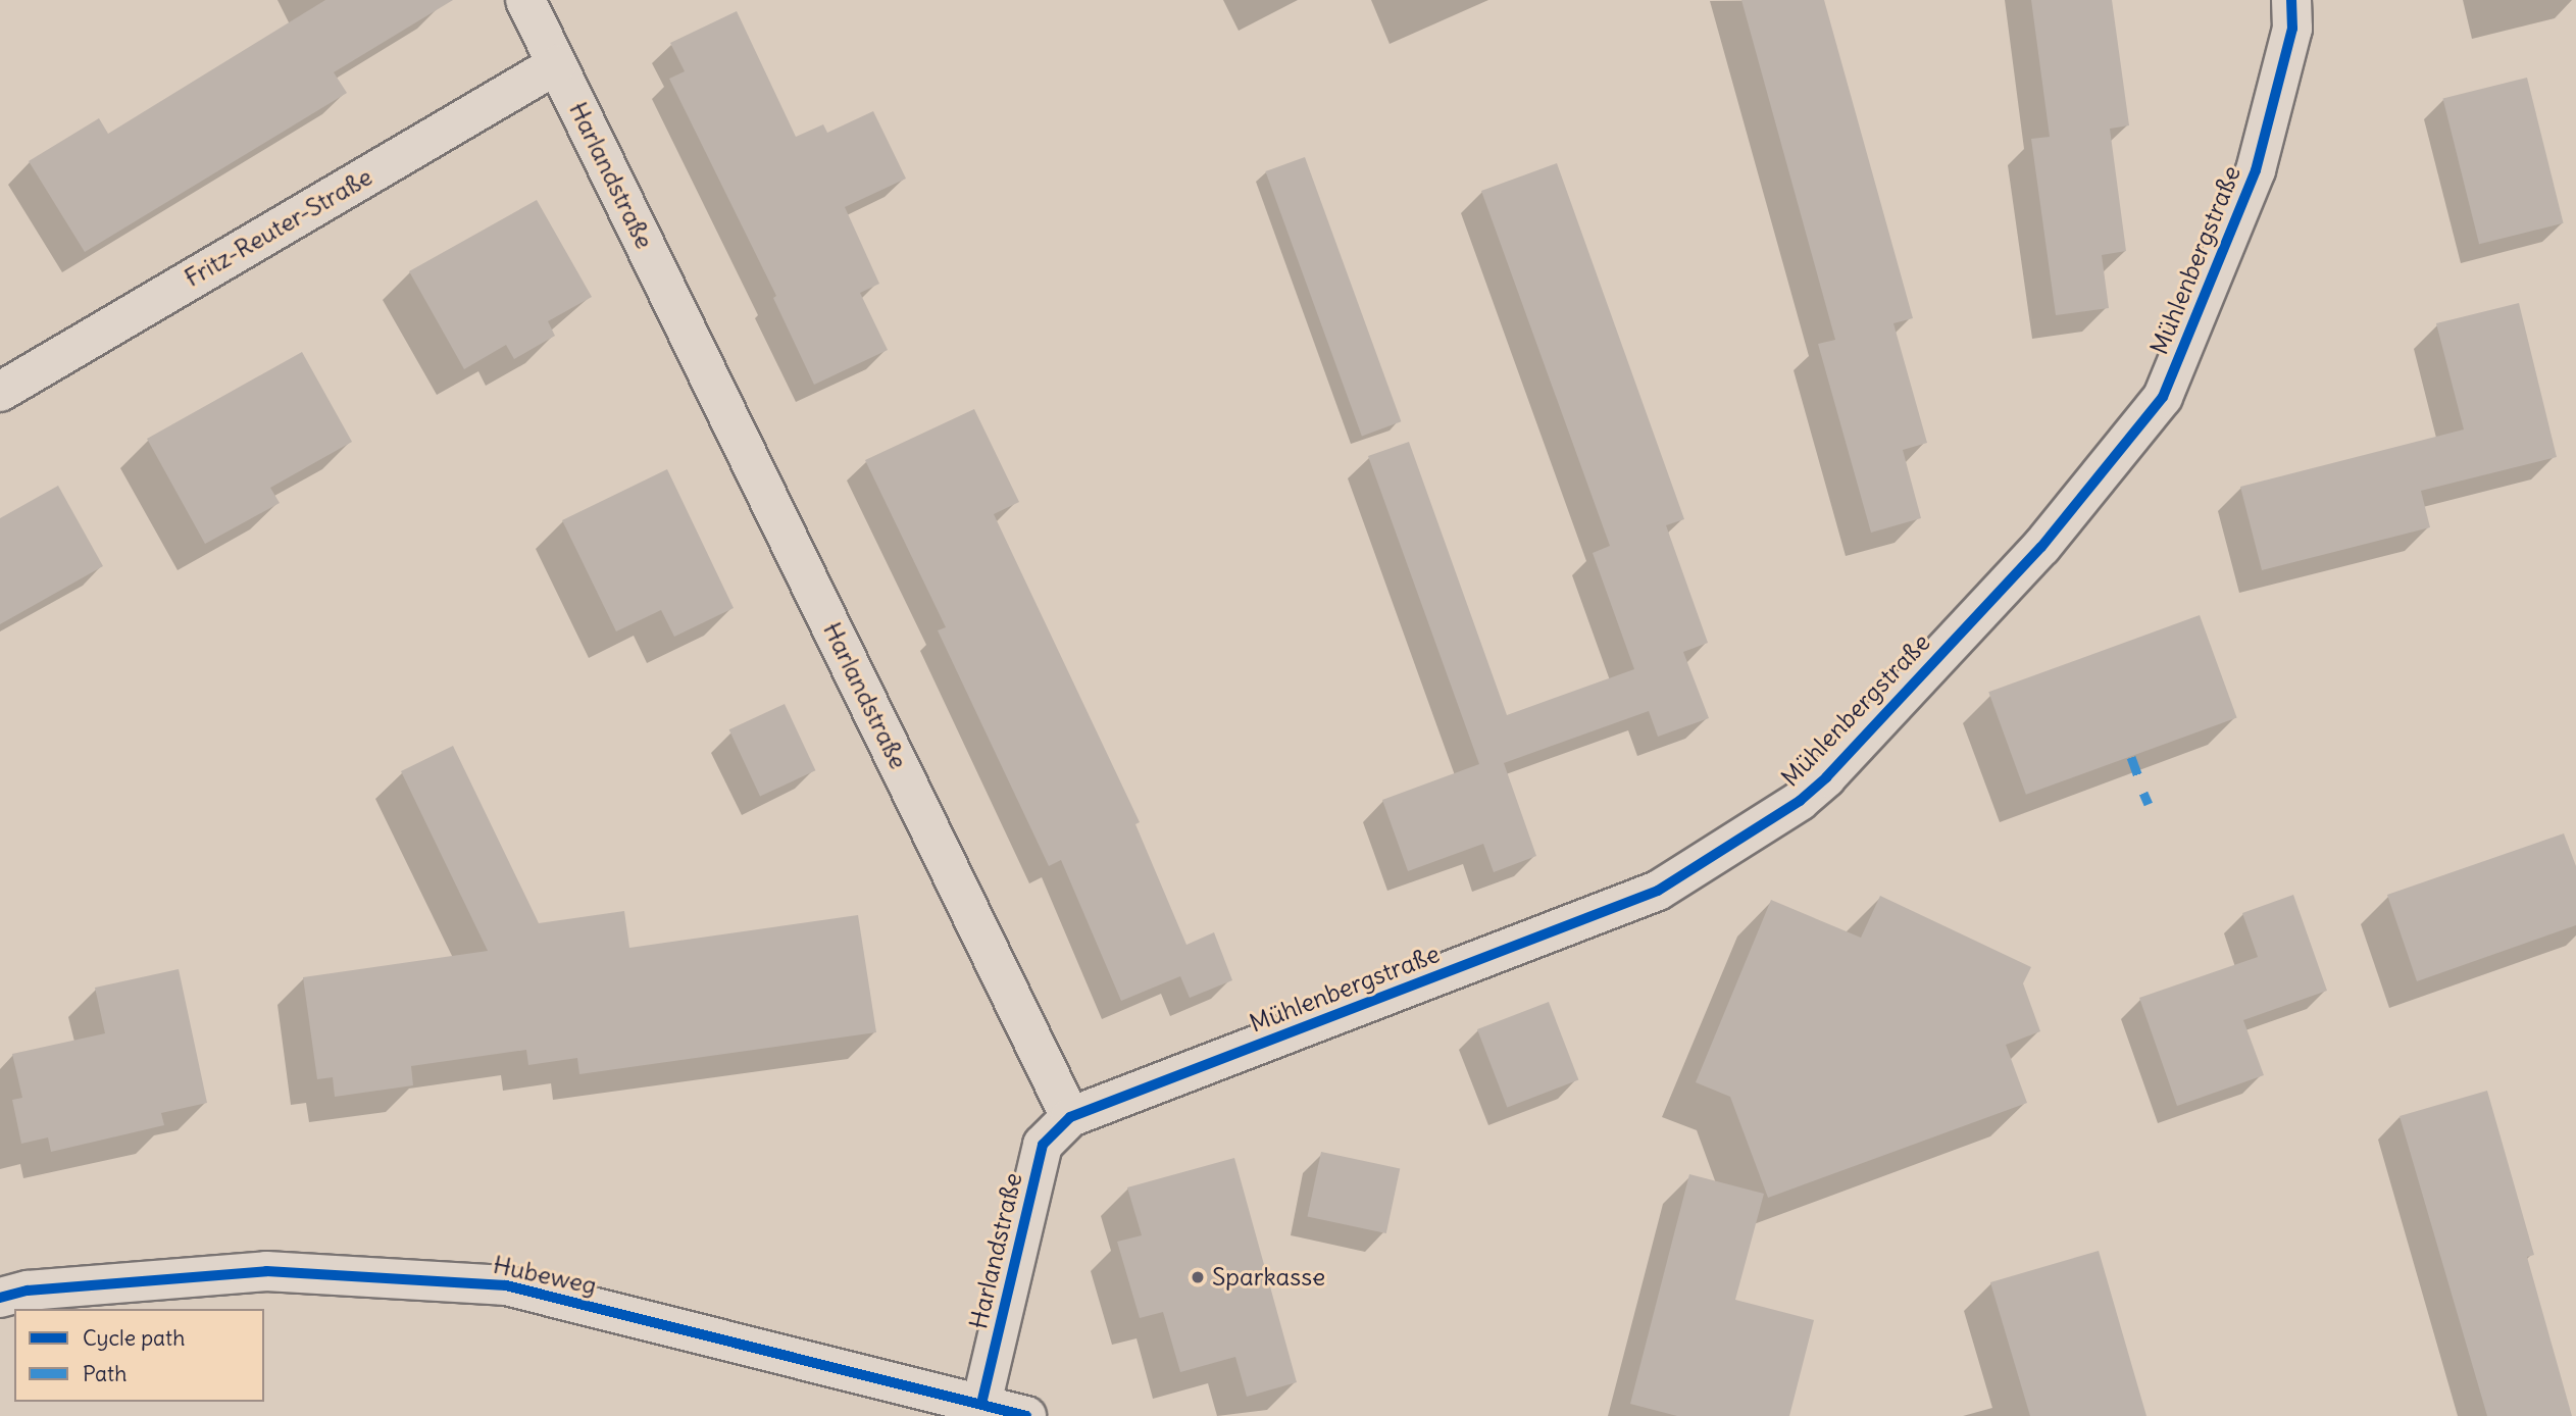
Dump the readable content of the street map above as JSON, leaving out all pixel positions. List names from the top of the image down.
{
  "streets": {
    "street": [
      "Harlandstraße",
      "Fritz-Reuter-Straße",
      "Mühlenbergstraße",
      "Hubeweg"
    ]
  },
  "crossings": [
    ["Harlandstraße", "Fritz-Reuter-Straße"],
    ["Harlandstraße", "Mühlenbergstraße"],
    ["Harlandstraße", "Hubeweg"]
  ],
  "places": ["Sparkasse"],
  "legend": ["Cycle path", "Path"]
}
